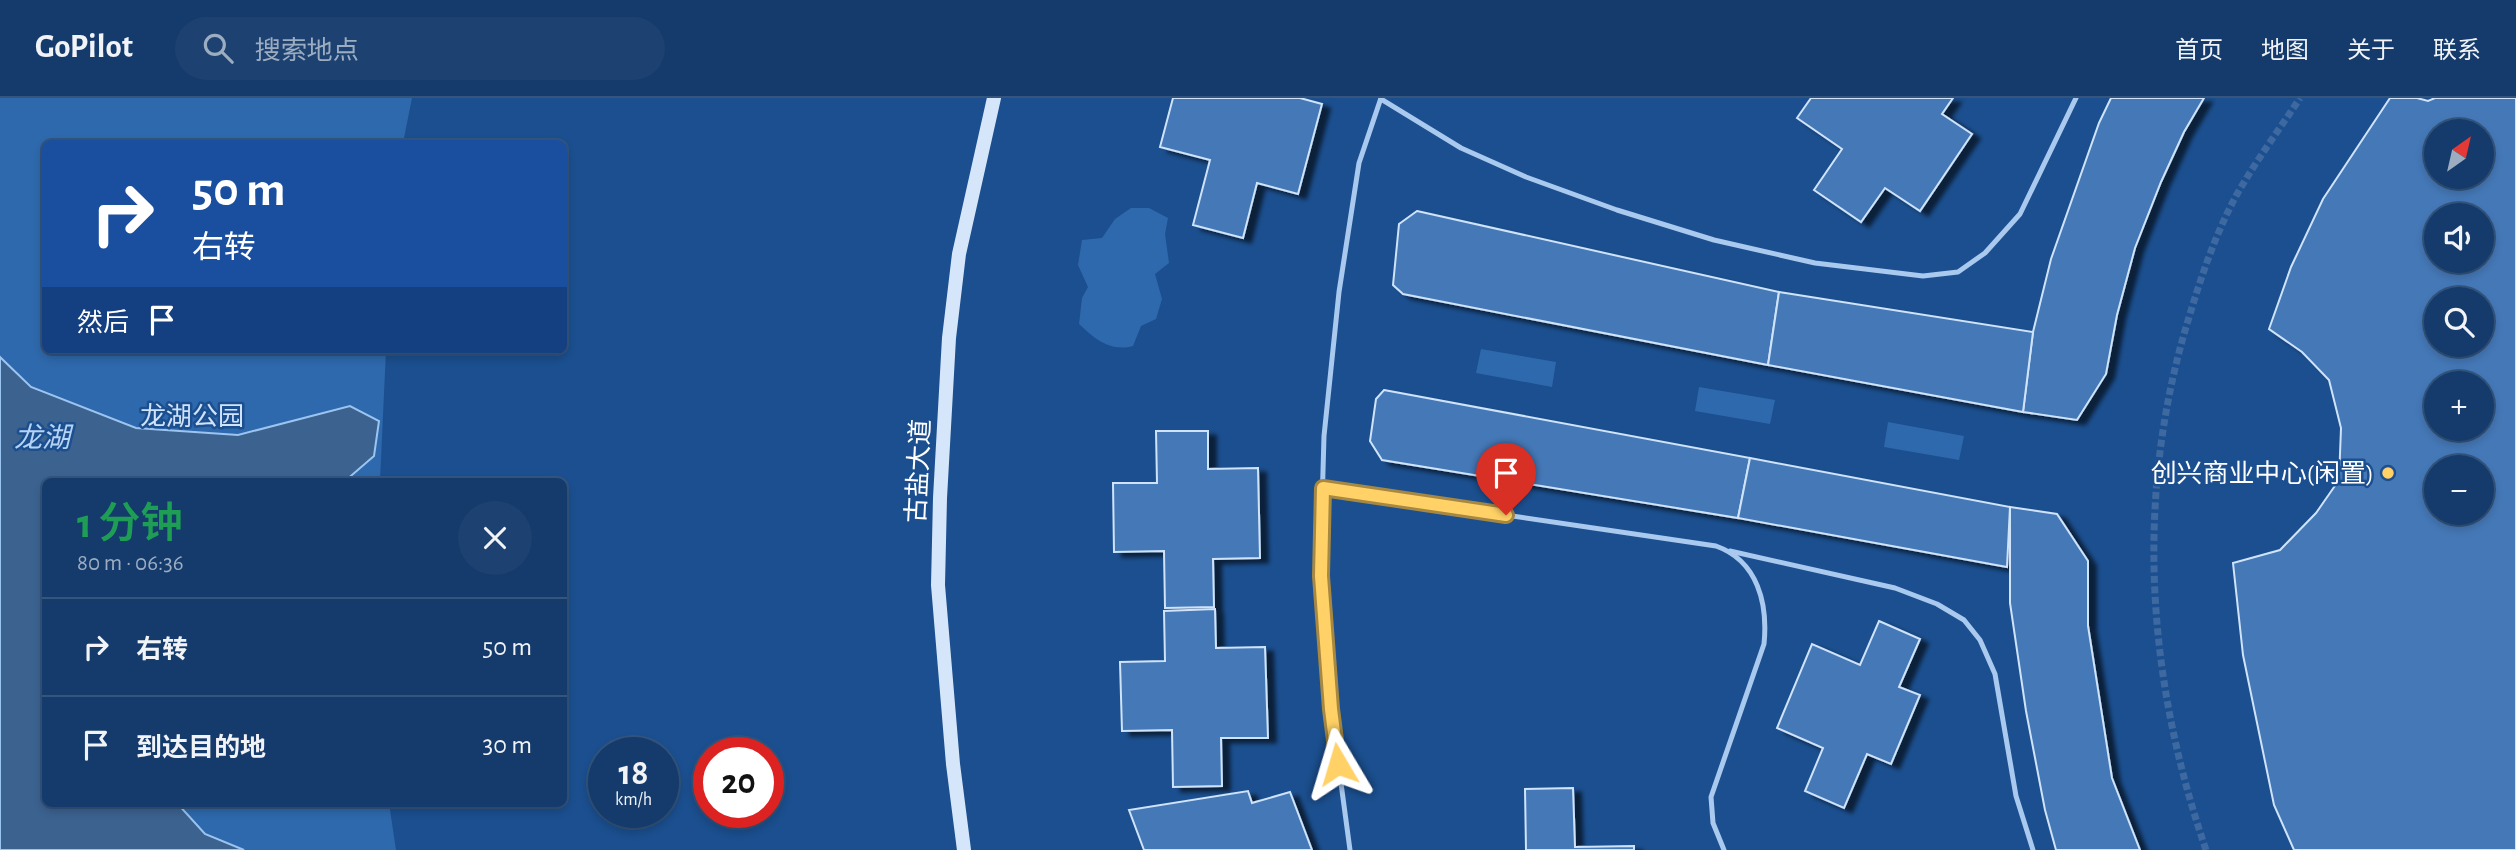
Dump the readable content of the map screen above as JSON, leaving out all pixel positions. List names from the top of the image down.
{
  "streets": {
    "street": ["古盐大道"]
  },
  "water": ["龙湖"],
  "parks": ["龙湖公园"],
  "places": ["创兴商业中心(闲置)"],
  "north": "top right",
  "page": {
    "header": "GoPilot",
    "search": "搜索地点",
    "nav": [
      "首页",
      "地图",
      "关于",
      "联系"
    ],
    "map_buttons": ["+", "−"],
    "turn": ["50 m", "右转"],
    "then": "然后",
    "heading": ["1 分钟", "80 m · 06:36"],
    "list": [
      {
        "name": "右转",
        "value": "50 m"
      },
      {
        "name": "到达目的地",
        "value": "30 m"
      }
    ],
    "speed": "18 km/h",
    "limit": "20"
  }
}
